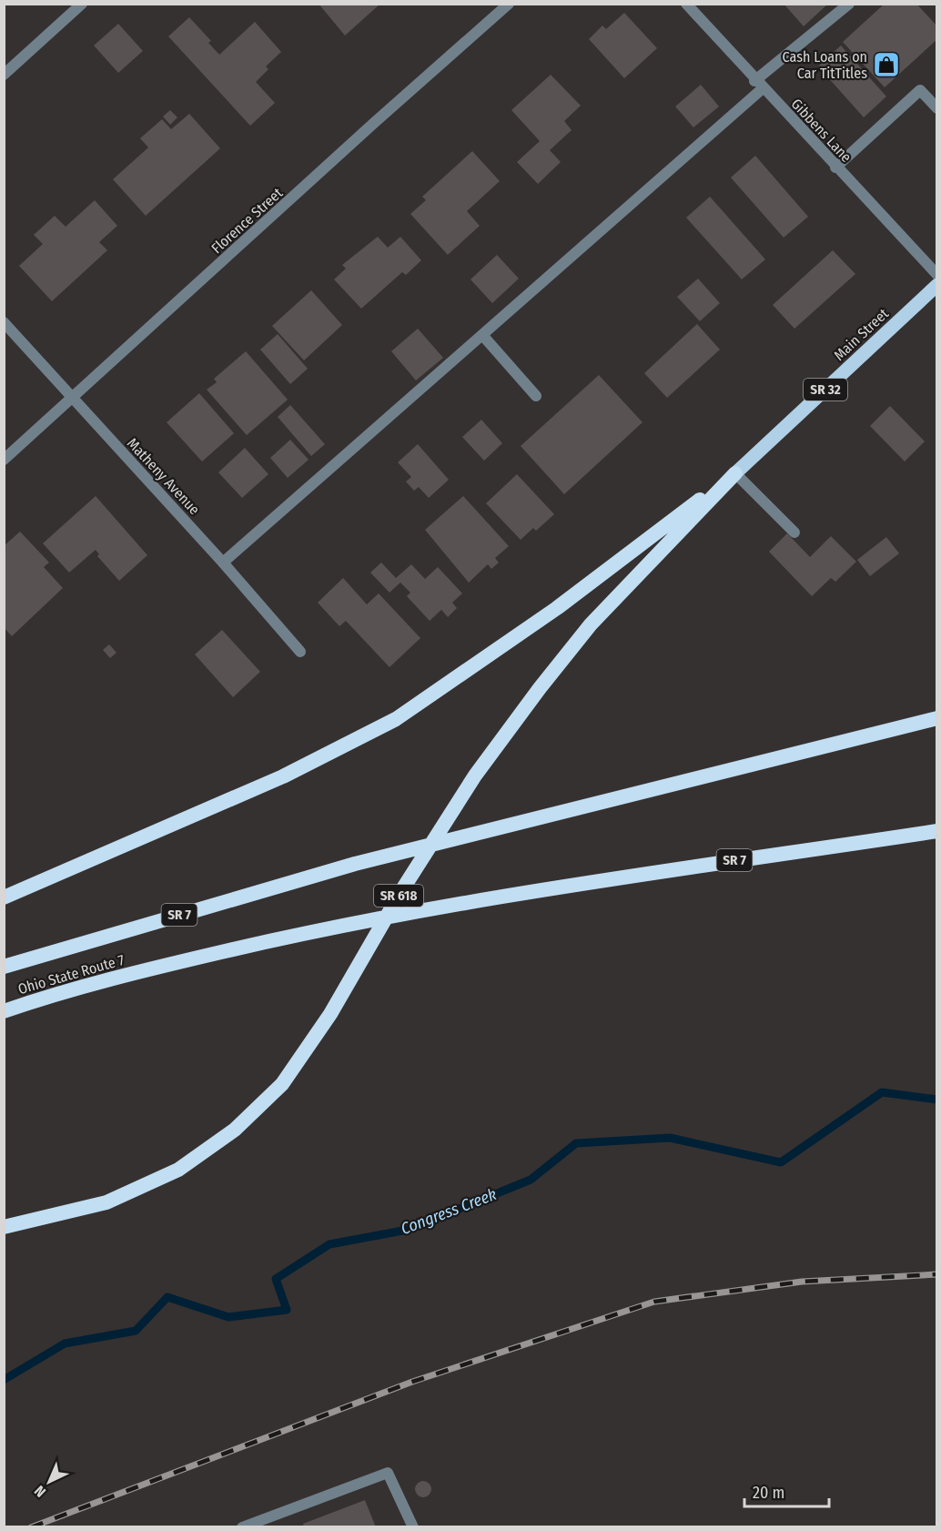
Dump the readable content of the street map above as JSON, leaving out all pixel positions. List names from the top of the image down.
{
  "streets": {
    "highway": ["SR 7", "SR 618", "Ohio State Route 7"],
    "main road": ["Main Street", "SR 32"],
    "street": ["Gibbens Lane", "Florence Street", "Matheny Avenue"]
  },
  "crossings": [
    ["Florence Street", "Matheny Avenue"],
    ["Main Street", "SR 618"]
  ],
  "water": ["Congress Creek"],
  "places": {
    "shop": ["Cash Loans on Car TitTitles"]
  },
  "scale_bar": "20 m",
  "north": "bottom left"
}
